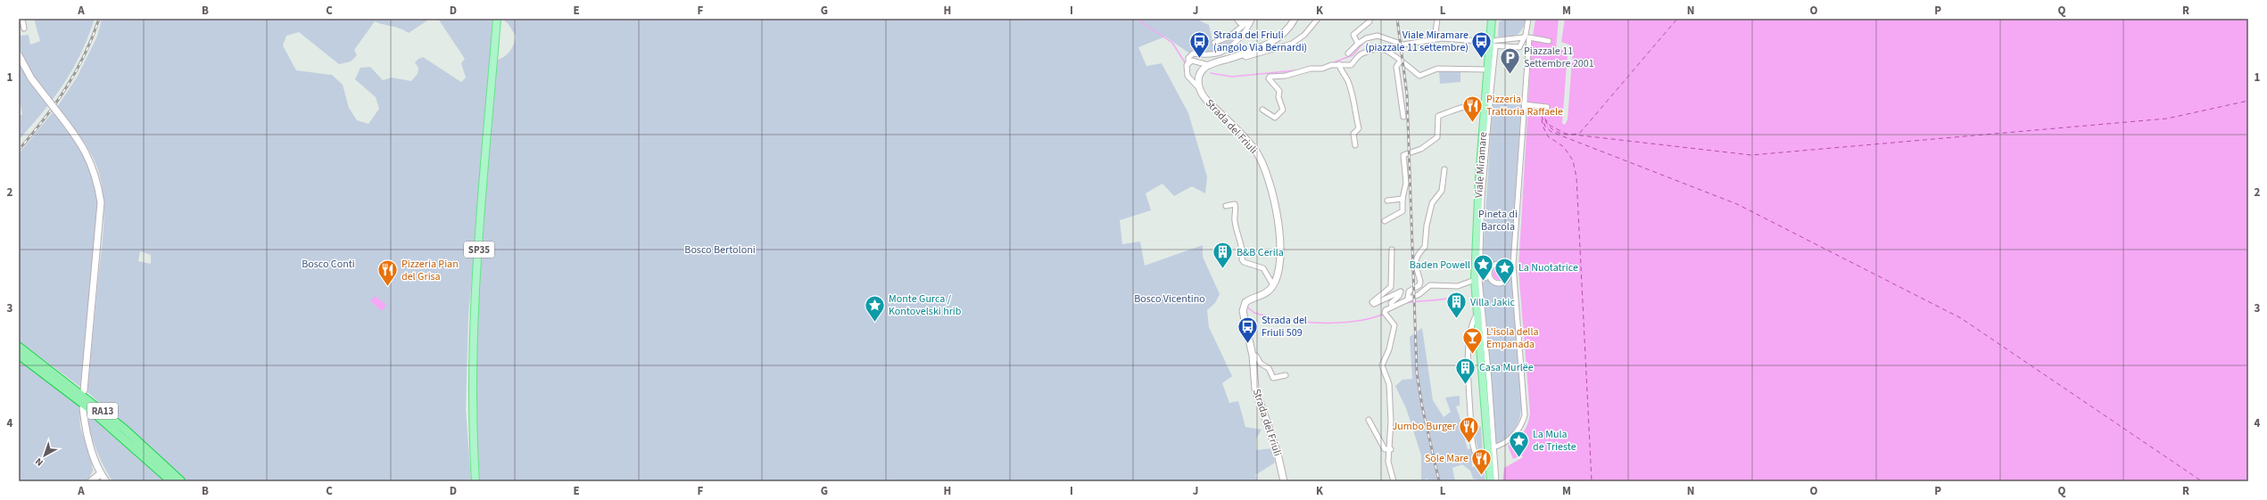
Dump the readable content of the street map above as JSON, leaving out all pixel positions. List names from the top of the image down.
{
  "streets": {
    "highway": ["RA13"],
    "main road": ["Strada del Friuli", "Viale Miramare", "SP35"]
  },
  "parks": [
    "Pineta di Barcola",
    "Bosco Bertoloni",
    "Bosco Conti",
    "Bosco Vicentino"
  ],
  "places": {
    "bus stop": ["Strada del Friuli (angolo Via Bernardi)", "Viale Miramare (piazzale 11 settembre)", "Strada del Friuli 509"],
    "parking": ["Piazzale 11 Settembre 2001"],
    "restaurant": [
      "Pizzeria Trattoria Raffaele",
      "Pizzeria Pian del Grisa",
      "Jumbo Burger",
      "Sole Mare"
    ],
    "building": ["B&B Cerila", "Villa Jakic", "Casa Murlëe"],
    "place": [
      "Baden Powell",
      "La Nuotatrice",
      "Monte Gurca / Kontovelski hrib",
      "La Mula de Trieste"
    ],
    "bar": ["L'isola della Empanada"]
  },
  "north": "bottom left",
  "grid": {
    "columns": [
      "A",
      "B",
      "C",
      "D",
      "E",
      "F",
      "G",
      "H",
      "I",
      "J",
      "K",
      "L",
      "M",
      "N",
      "O",
      "P",
      "Q",
      "R"
    ],
    "rows": [
      "1",
      "2",
      "3",
      "4"
    ]
  }
}
